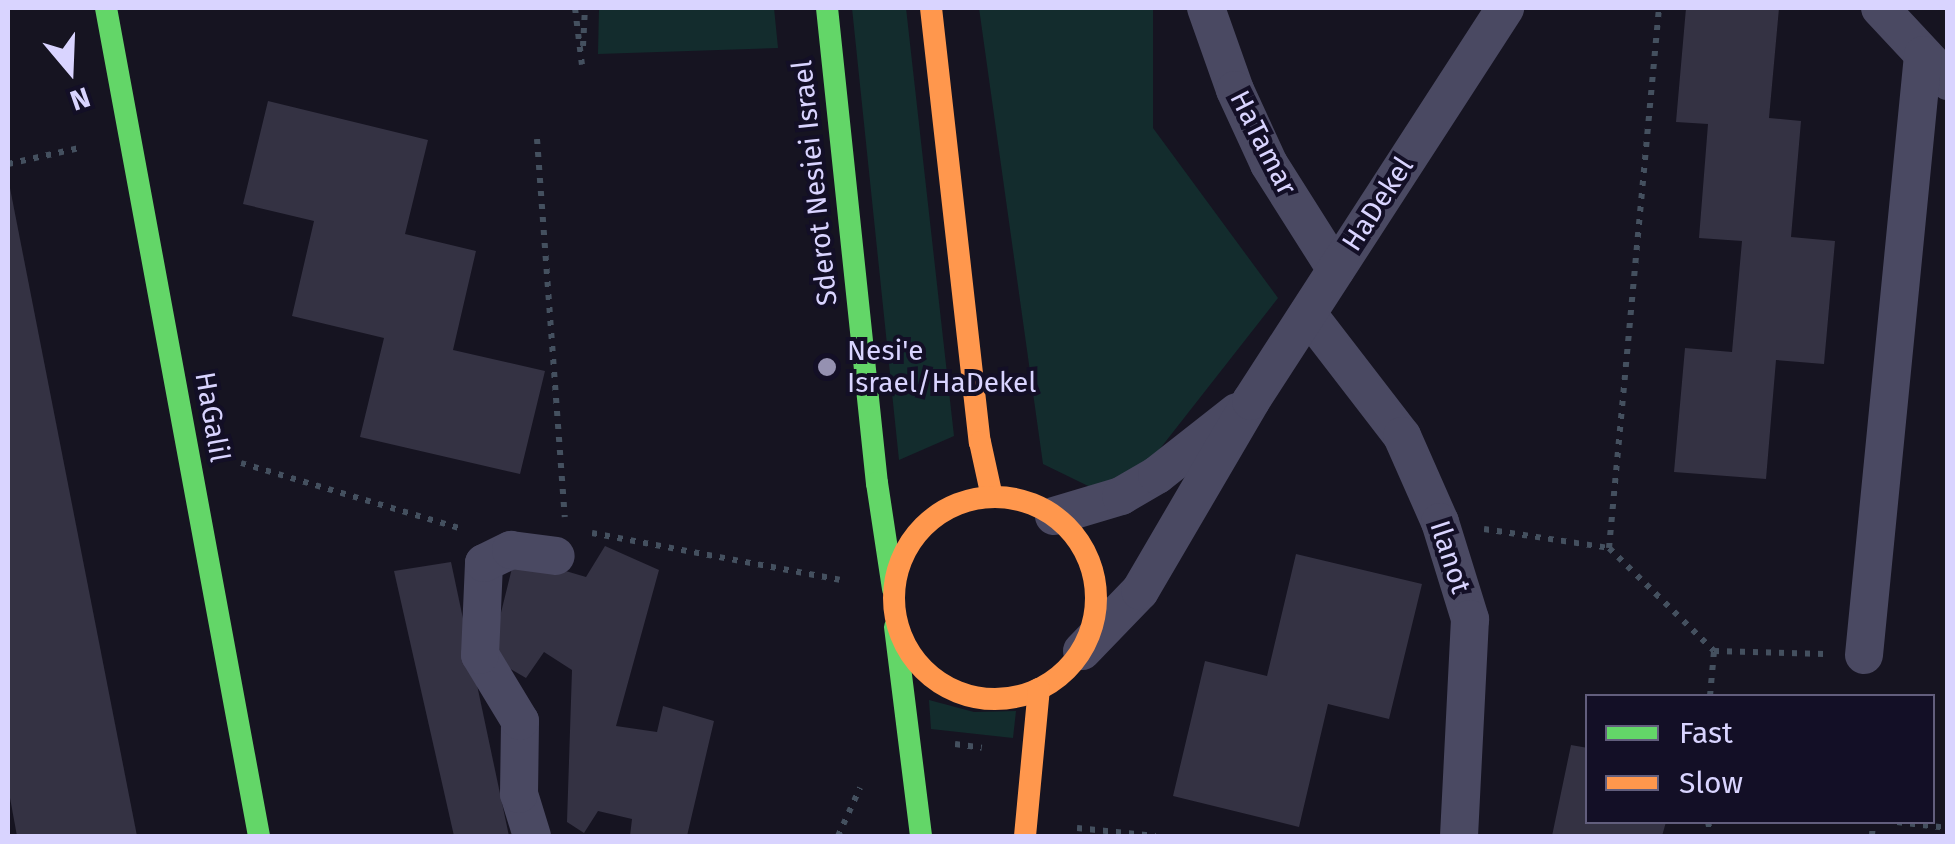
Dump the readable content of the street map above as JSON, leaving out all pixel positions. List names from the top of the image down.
{
  "streets": {
    "main road": ["Sderot Nesiei Israel", "HaGalil"],
    "street": ["HaTamar", "HaDekel", "Ilanot"]
  },
  "crossings": [
    ["HaTamar", "HaDekel"],
    ["Sderot Nesiei Israel", "HaDekel"],
    ["HaDekel", "Ilanot"]
  ],
  "places": ["Nesi'e Israel/HaDekel"],
  "legend": ["Fast", "Slow"],
  "north": "bottom"
}
